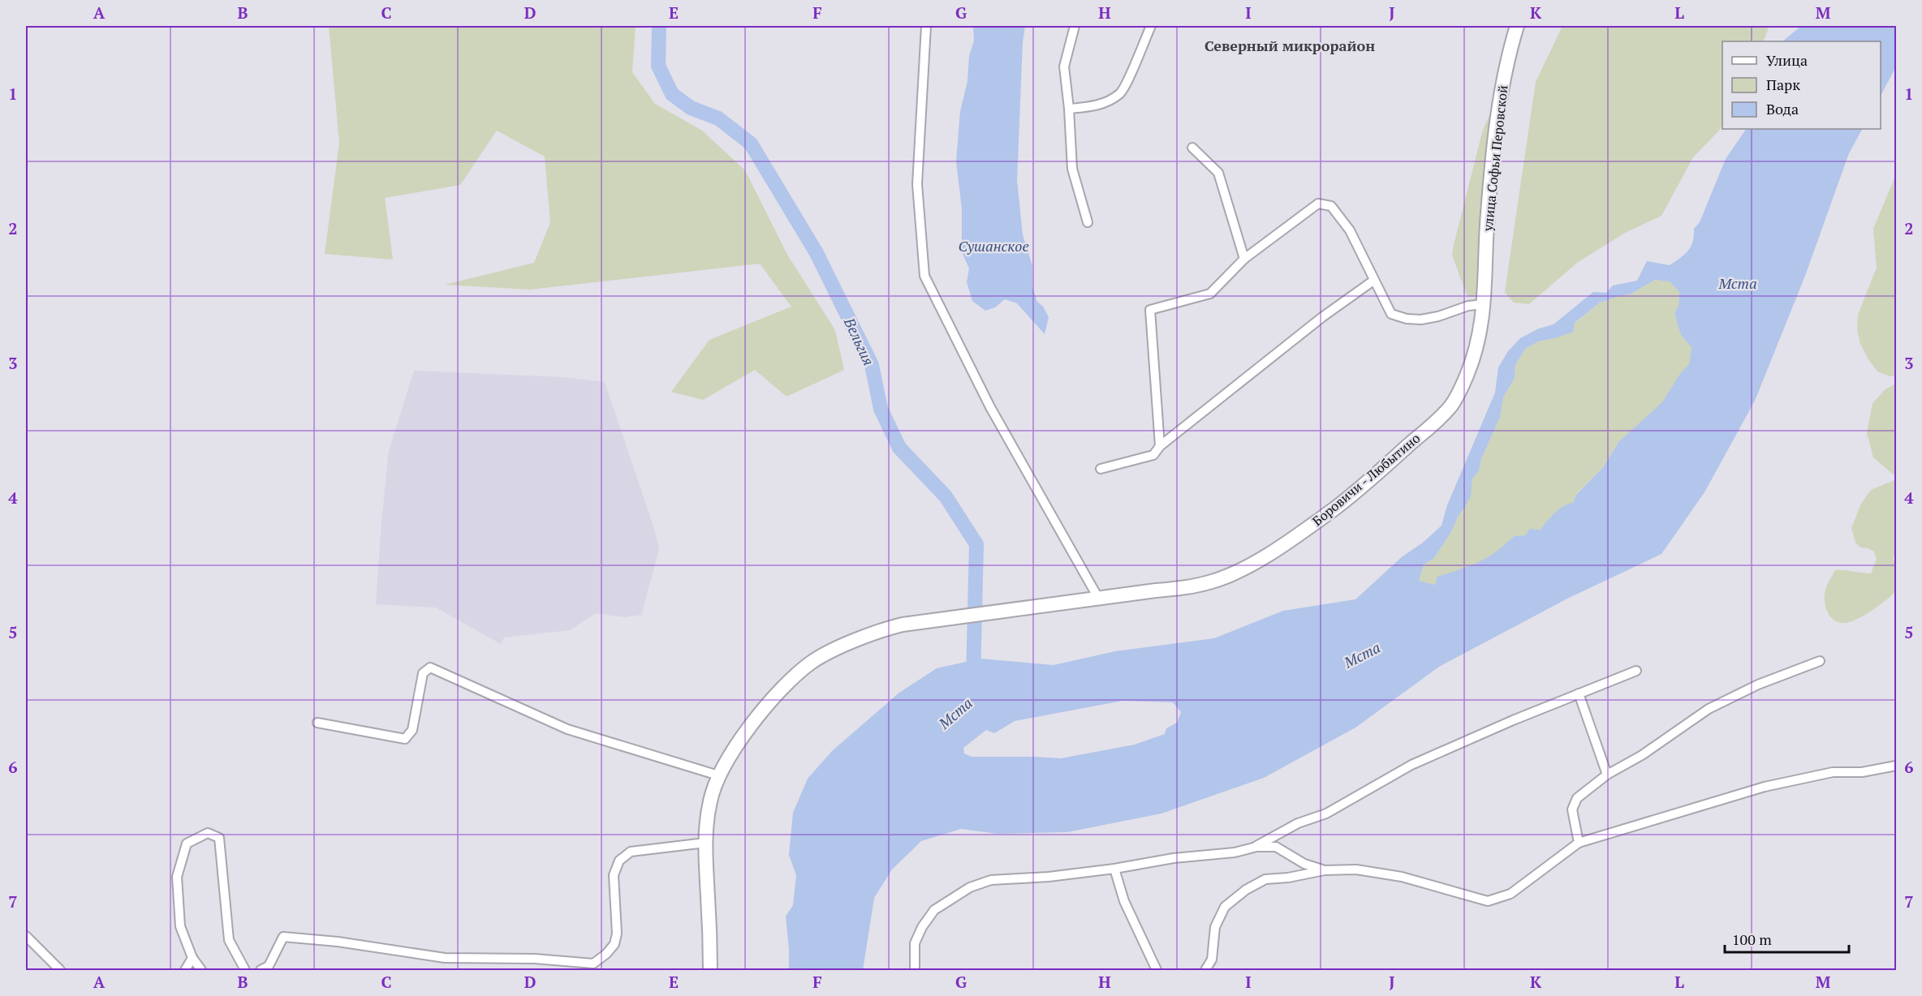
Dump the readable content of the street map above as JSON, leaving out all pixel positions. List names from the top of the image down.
{
  "streets": {
    "main road": ["улица Софьи Перовской", "Боровичи - Любытино"]
  },
  "crossings": [
    ["улица Софьи Перовской", "Боровичи - Любытино"]
  ],
  "districts": ["Северный микрорайон"],
  "water": ["Сушанское", "Мста", "Вельгия"],
  "legend": ["Улица", "Парк", "Вода"],
  "scale_bar": "100 m",
  "grid": {
    "columns": [
      "A",
      "B",
      "C",
      "D",
      "E",
      "F",
      "G",
      "H",
      "I",
      "J",
      "K",
      "L",
      "M"
    ],
    "rows": [
      "1",
      "2",
      "3",
      "4",
      "5",
      "6",
      "7"
    ]
  }
}
